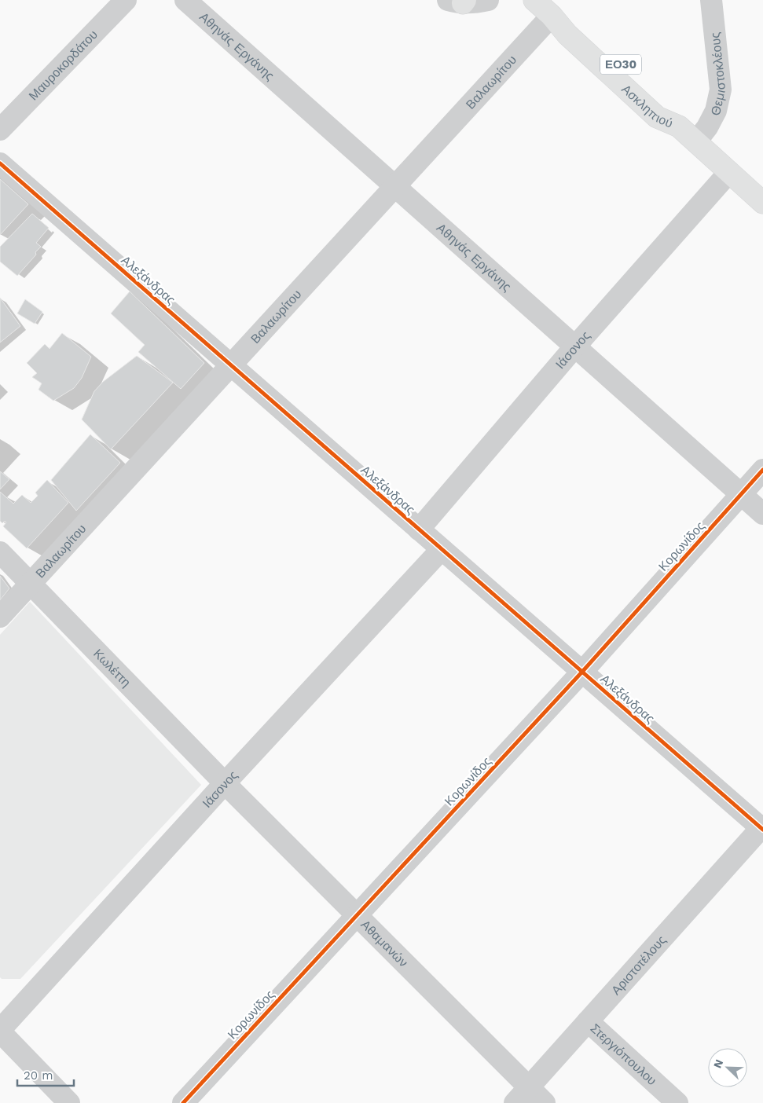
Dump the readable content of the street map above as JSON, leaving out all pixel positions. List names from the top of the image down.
{
  "streets": {
    "main road": ["ΕΟ30", "Ασκληπιού"],
    "street": [
      "Αθηνάς Εργάνης",
      "Μαυροκορδάτου",
      "Θεμιστοκλέους",
      "Βαλαωρίτου",
      "Αλεξάνδρας",
      "Ιάσονος",
      "Κορωνίδος",
      "Κωλέττη",
      "Αθαμανών",
      "Αριστοτέλους",
      "Στεργιόπουλου"
    ]
  },
  "crossings": [
    ["Αθηνάς Εργάνης", "Βαλαωρίτου"],
    ["Αθηνάς Εργάνης", "Ιάσονος"],
    ["Αθηνάς Εργάνης", "Κορωνίδος"],
    ["Θεμιστοκλέους", "Ασκληπιού"],
    ["Βαλαωρίτου", "Ασκληπιού"],
    ["Βαλαωρίτου", "Αλεξάνδρας"],
    ["Βαλαωρίτου", "Κωλέττη"],
    ["Ασκληπιού", "Ιάσονος"],
    ["Αλεξάνδρας", "Ιάσονος"],
    ["Αλεξάνδρας", "Κορωνίδος"],
    ["Αλεξάνδρας", "Αριστοτέλους"],
    ["Ιάσονος", "Κωλέττη"],
    ["Ιάσονος", "Αθαμανών"],
    ["Κορωνίδος", "Αθαμανών"],
    ["Κωλέττη", "Αθαμανών"],
    ["Αθαμανών", "Αριστοτέλους"],
    ["Αριστοτέλους", "Στεργιόπουλου"]
  ],
  "scale_bar": "20 m",
  "north": "top left"
}
